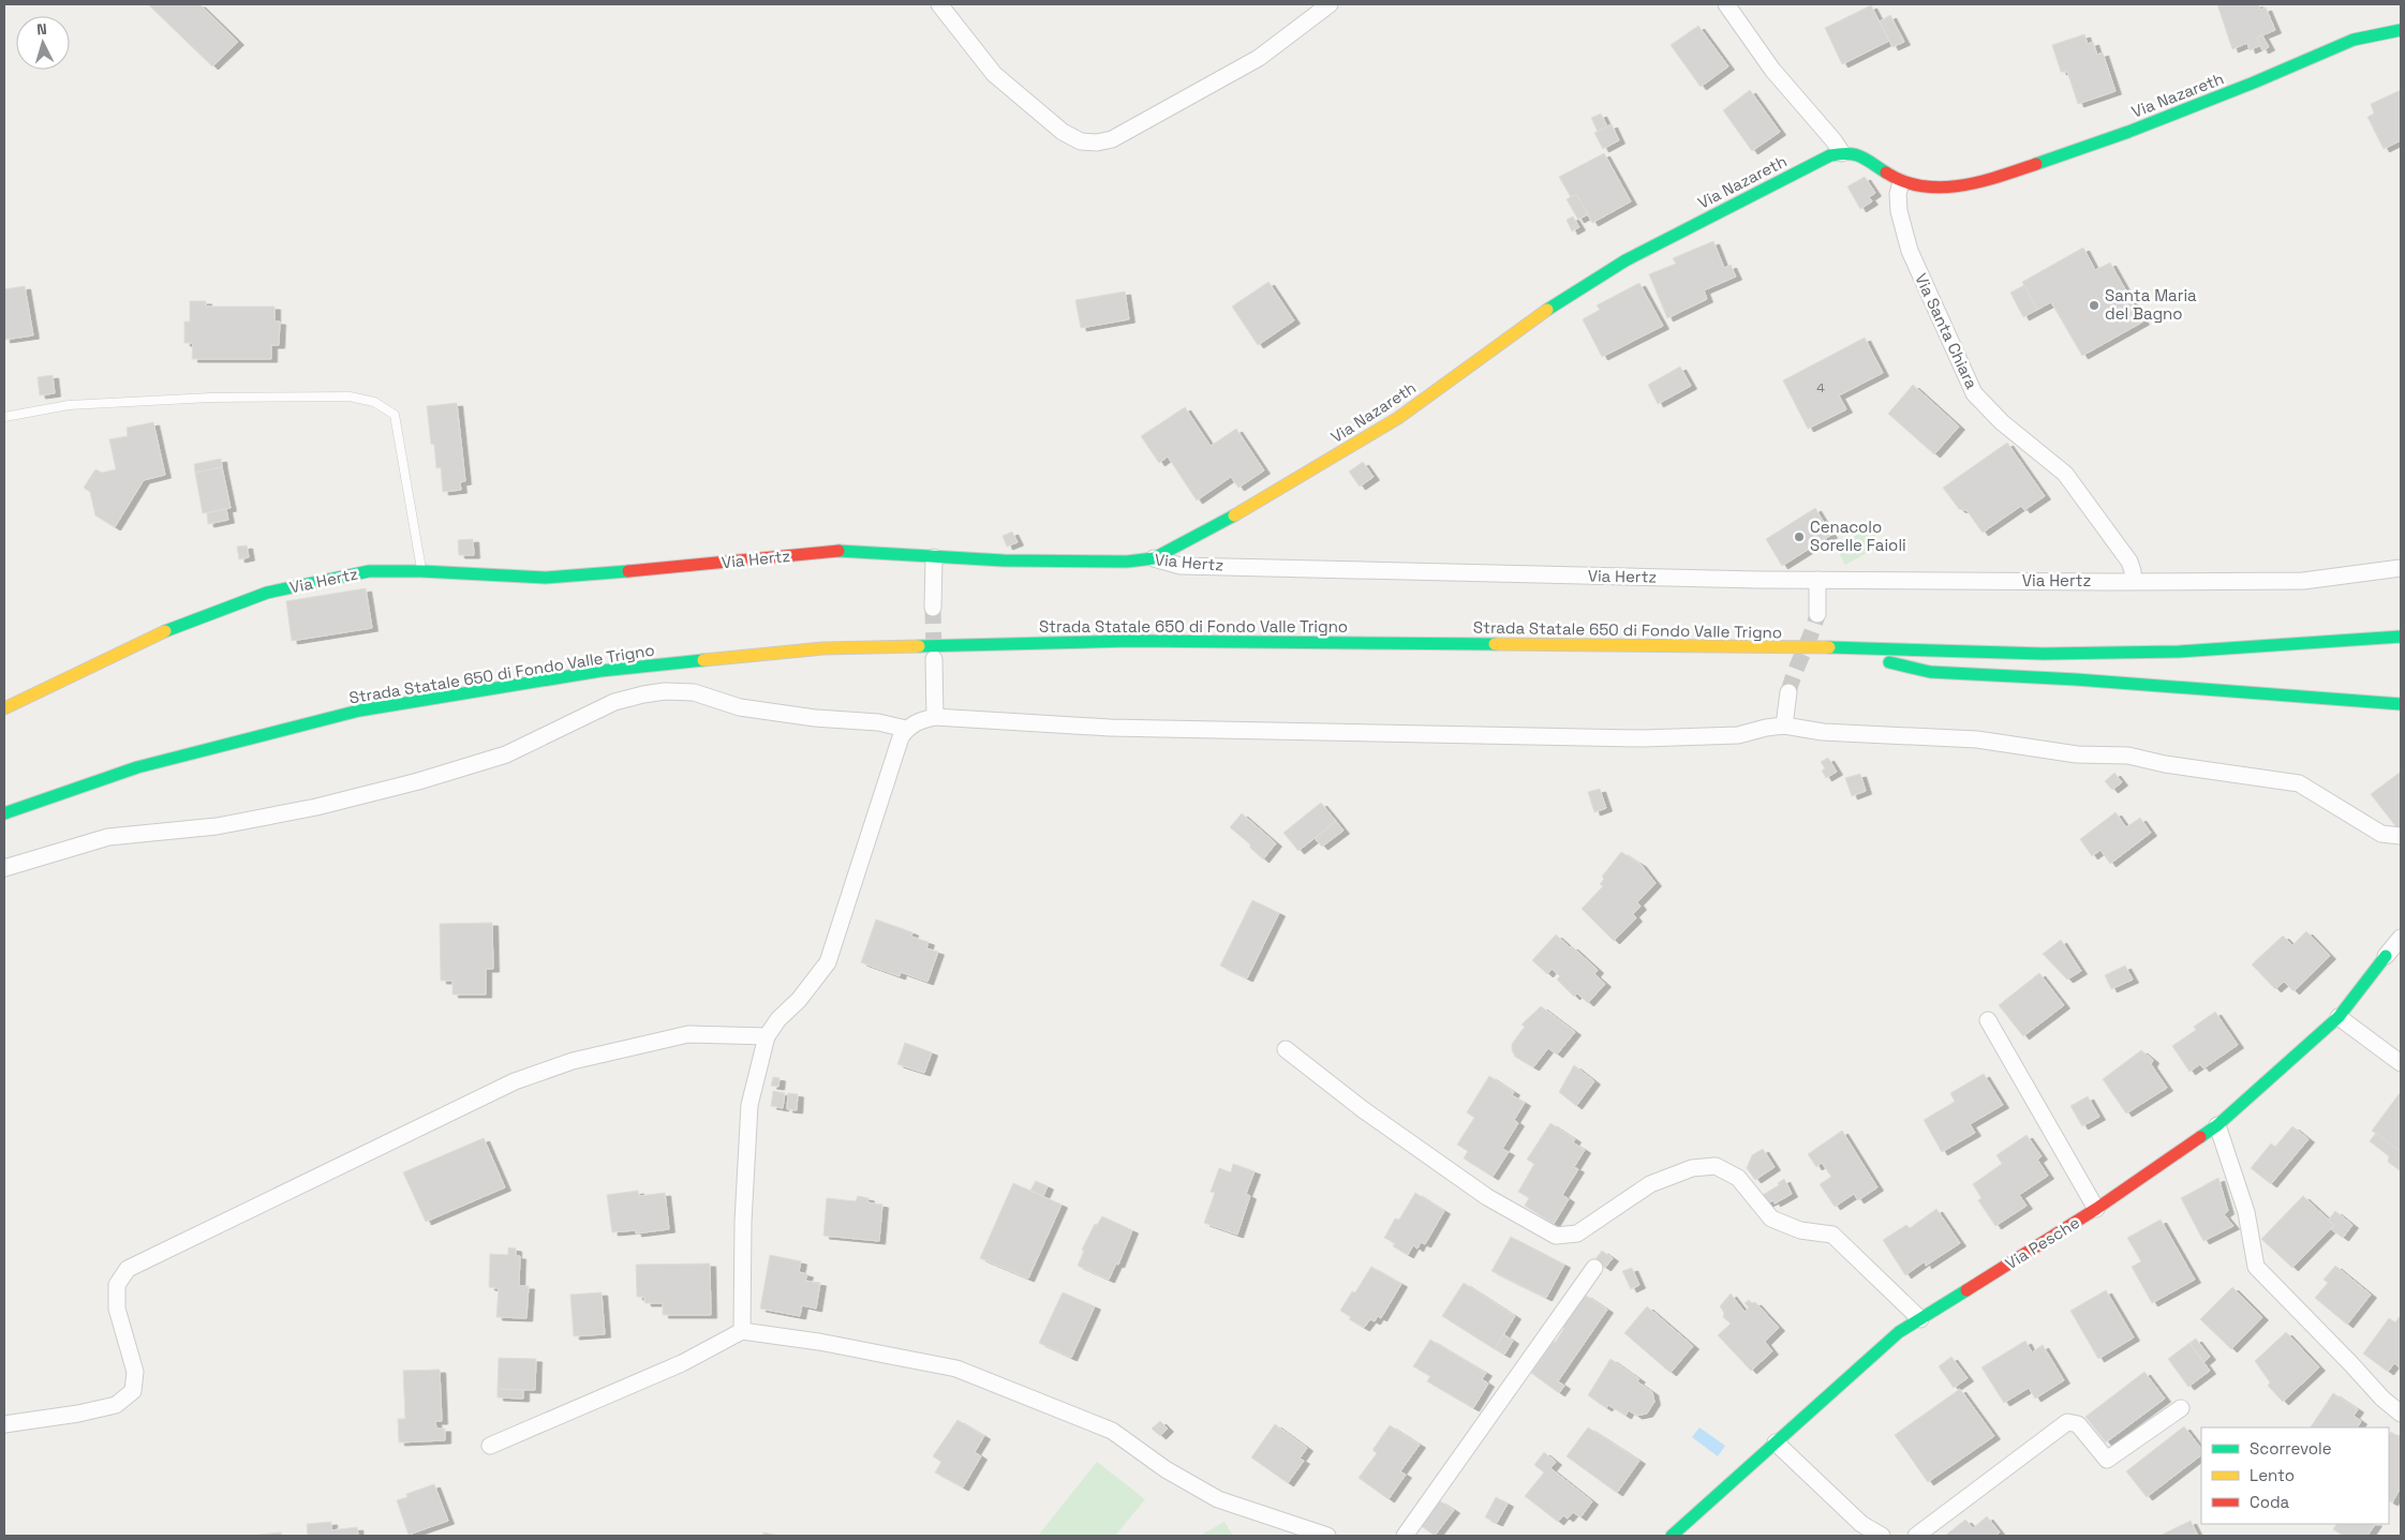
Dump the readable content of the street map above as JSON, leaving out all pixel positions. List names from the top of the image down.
{
  "streets": {
    "main road": [
      "Via Nazareth",
      "Via Hertz",
      "Strada Statale 650 di Fondo Valle Trigno",
      "Via Pesche"
    ],
    "street": ["Via Santa Chiara"]
  },
  "crossings": [
    ["Via Nazareth", "Via Santa Chiara"],
    ["Via Nazareth", "Via Hertz"],
    ["Via Santa Chiara", "Via Hertz"]
  ],
  "places": ["Santa Maria del Bagno", "Cenacolo Sorelle Faioli"],
  "house_numbers": ["4"],
  "legend": ["Scorrevole", "Lento", "Coda"],
  "north": "top"
}
